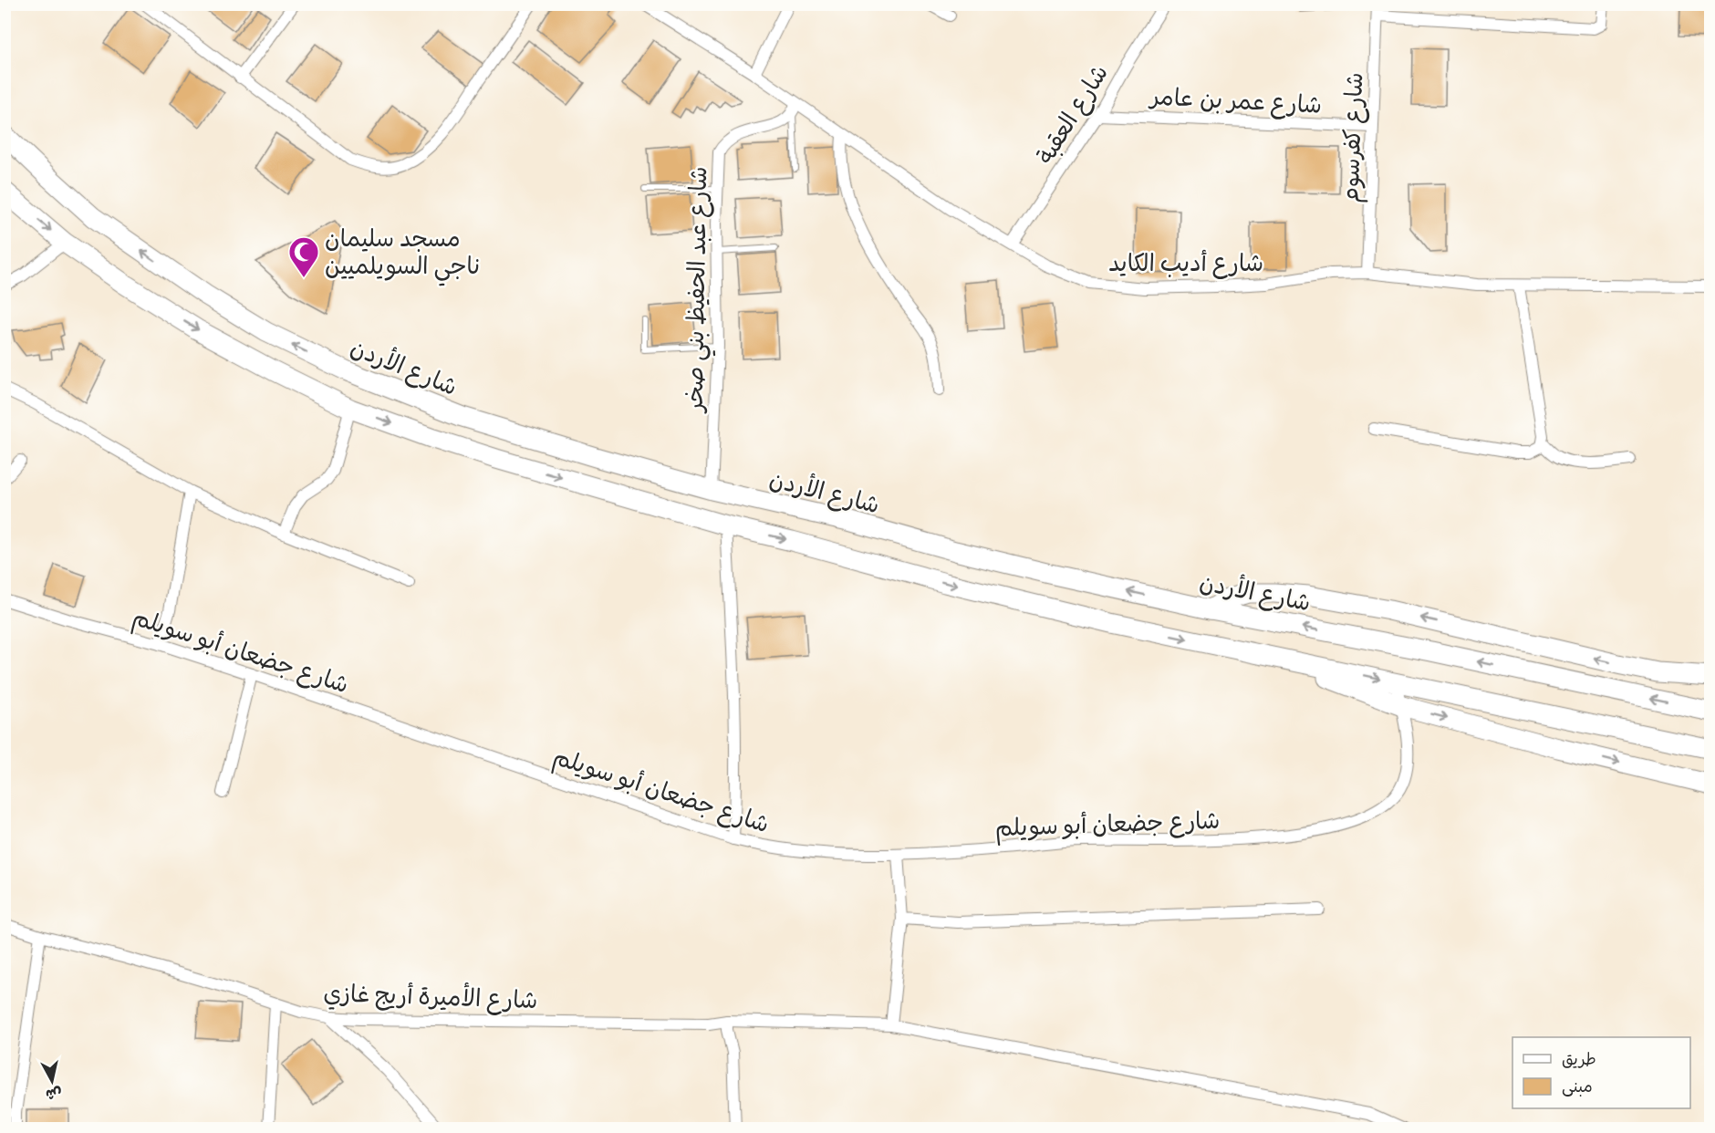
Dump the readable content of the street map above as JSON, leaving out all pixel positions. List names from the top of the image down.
{
  "streets": {
    "highway": ["شارع الأردن"],
    "street": [
      "شارع عمر بن عامر",
      "شارع العقبة",
      "شارع كفرسوم",
      "شارع أديب الكايد",
      "شارع عبد الحفيظ بني صخر",
      "شارع جضعان أبو سويلم",
      "شارع الأميرة أريج غازي"
    ]
  },
  "crossings": [
    ["شارع عمر بن عامر", "شارع العقبة"],
    ["شارع عمر بن عامر", "شارع كفرسوم"],
    ["شارع العقبة", "شارع أديب الكايد"],
    ["شارع كفرسوم", "شارع أديب الكايد"],
    ["شارع أديب الكايد", "شارع عبد الحفيظ بني صخر"],
    ["شارع عبد الحفيظ بني صخر", "شارع الأردن"]
  ],
  "places": {
    "mosque": ["مسجد سليمان ناجي السويلميين"]
  },
  "legend": ["طريق", "مبنى"],
  "north": "bottom"
}
